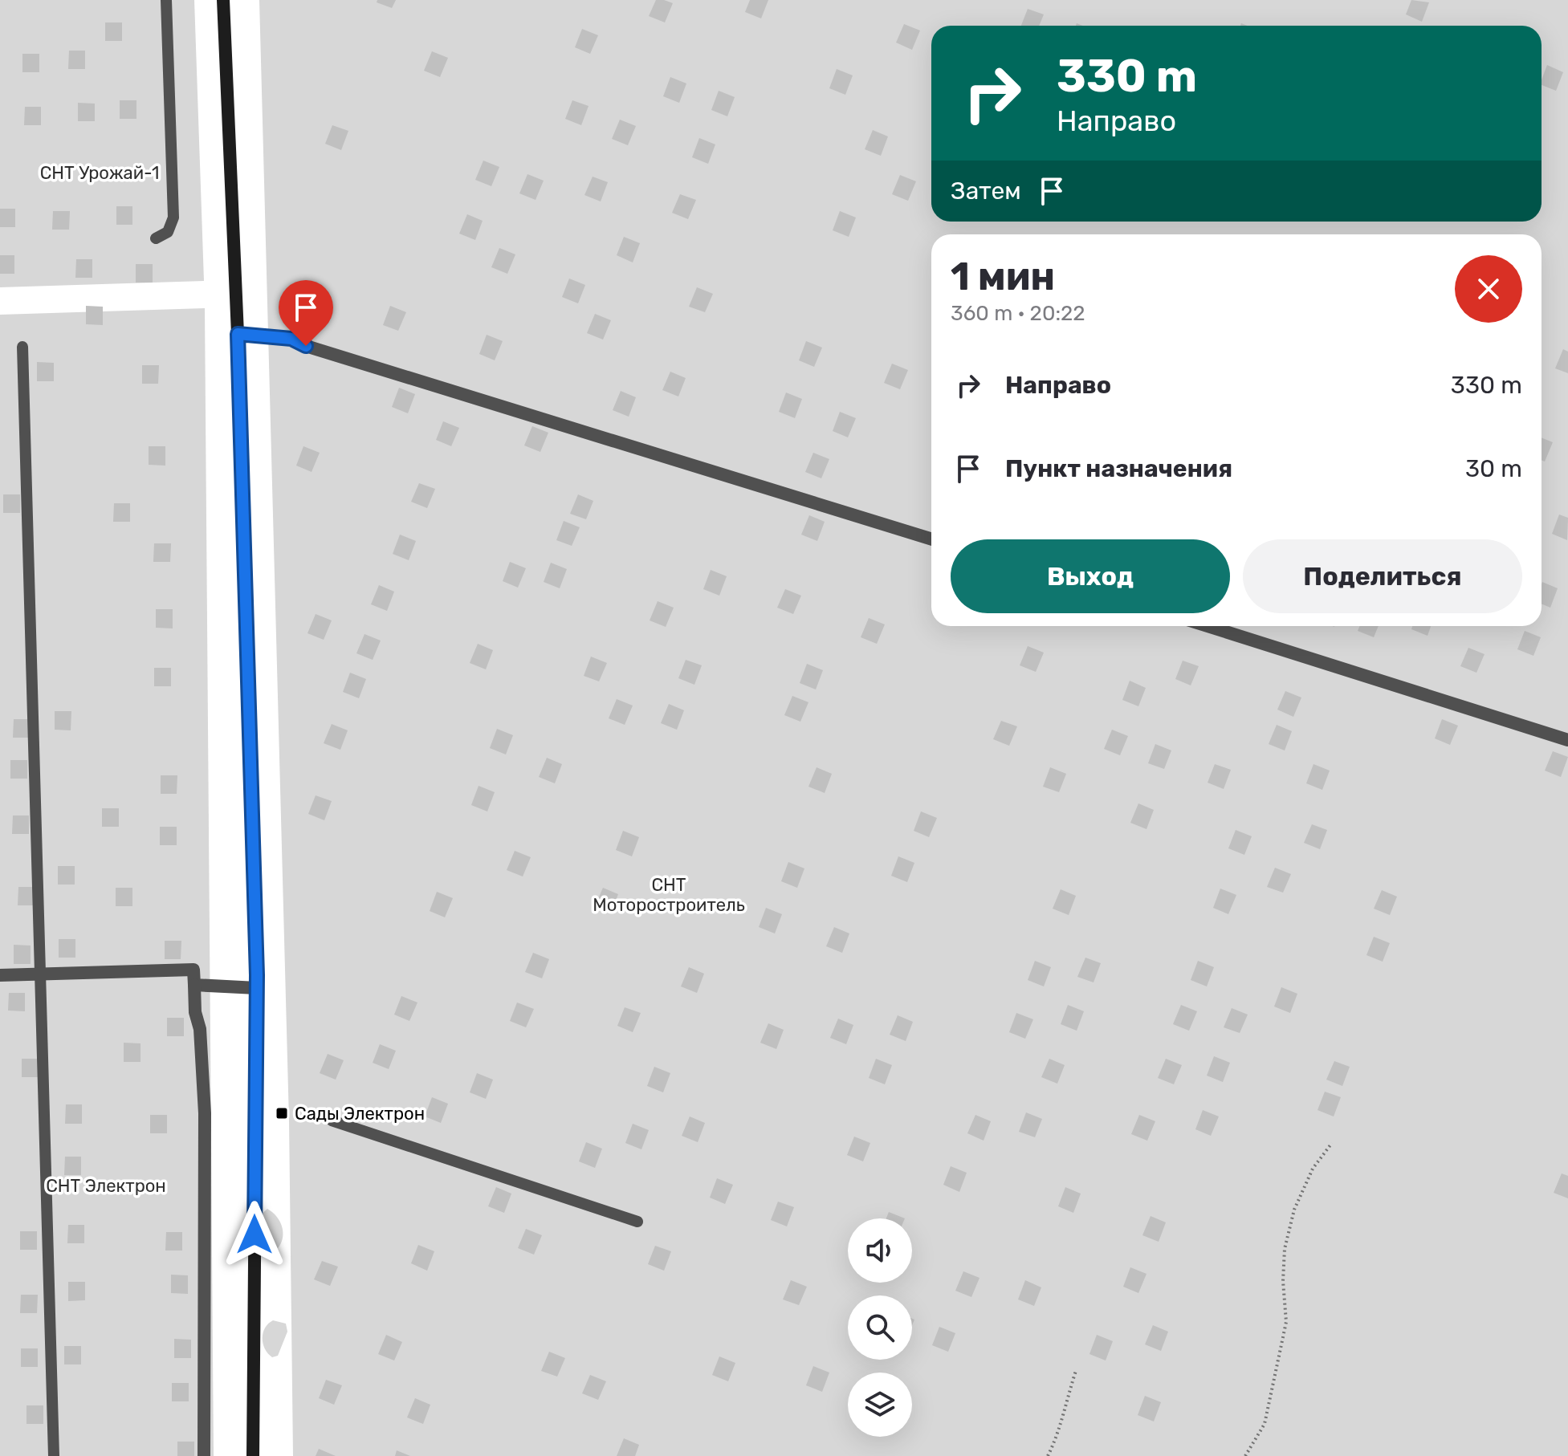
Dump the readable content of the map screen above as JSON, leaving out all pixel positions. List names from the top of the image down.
{
  "parks": ["СНТ Урожай-1", "СНТ Моторостроитель", "СНТ Электрон"],
  "places": {
    "transit": ["Сады Электрон"]
  },
  "page": {
    "turn": ["330 m", "Направо"],
    "then": "Затем",
    "heading": ["1 мин", "360 m · 20:22"],
    "list": [
      {
        "name": "Направо",
        "value": "330 m"
      },
      {
        "name": "Пункт назначения",
        "value": "30 m"
      }
    ],
    "buttons": ["Выход", "Поделиться"]
  }
}
